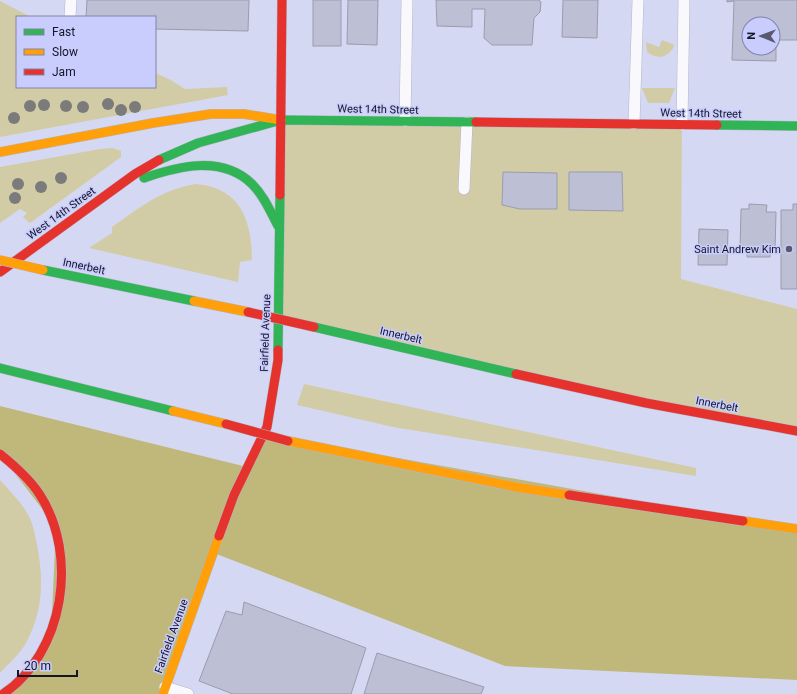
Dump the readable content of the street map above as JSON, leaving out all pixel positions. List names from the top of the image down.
{
  "streets": {
    "main road": ["West 14th Street", "Innerbelt", "Fairfield Avenue"]
  },
  "crossings": [
    ["West 14th Street", "Fairfield Avenue"]
  ],
  "places": ["Saint Andrew Kim"],
  "legend": ["Fast", "Slow", "Jam"],
  "scale_bar": "20 m",
  "north": "left"
}
